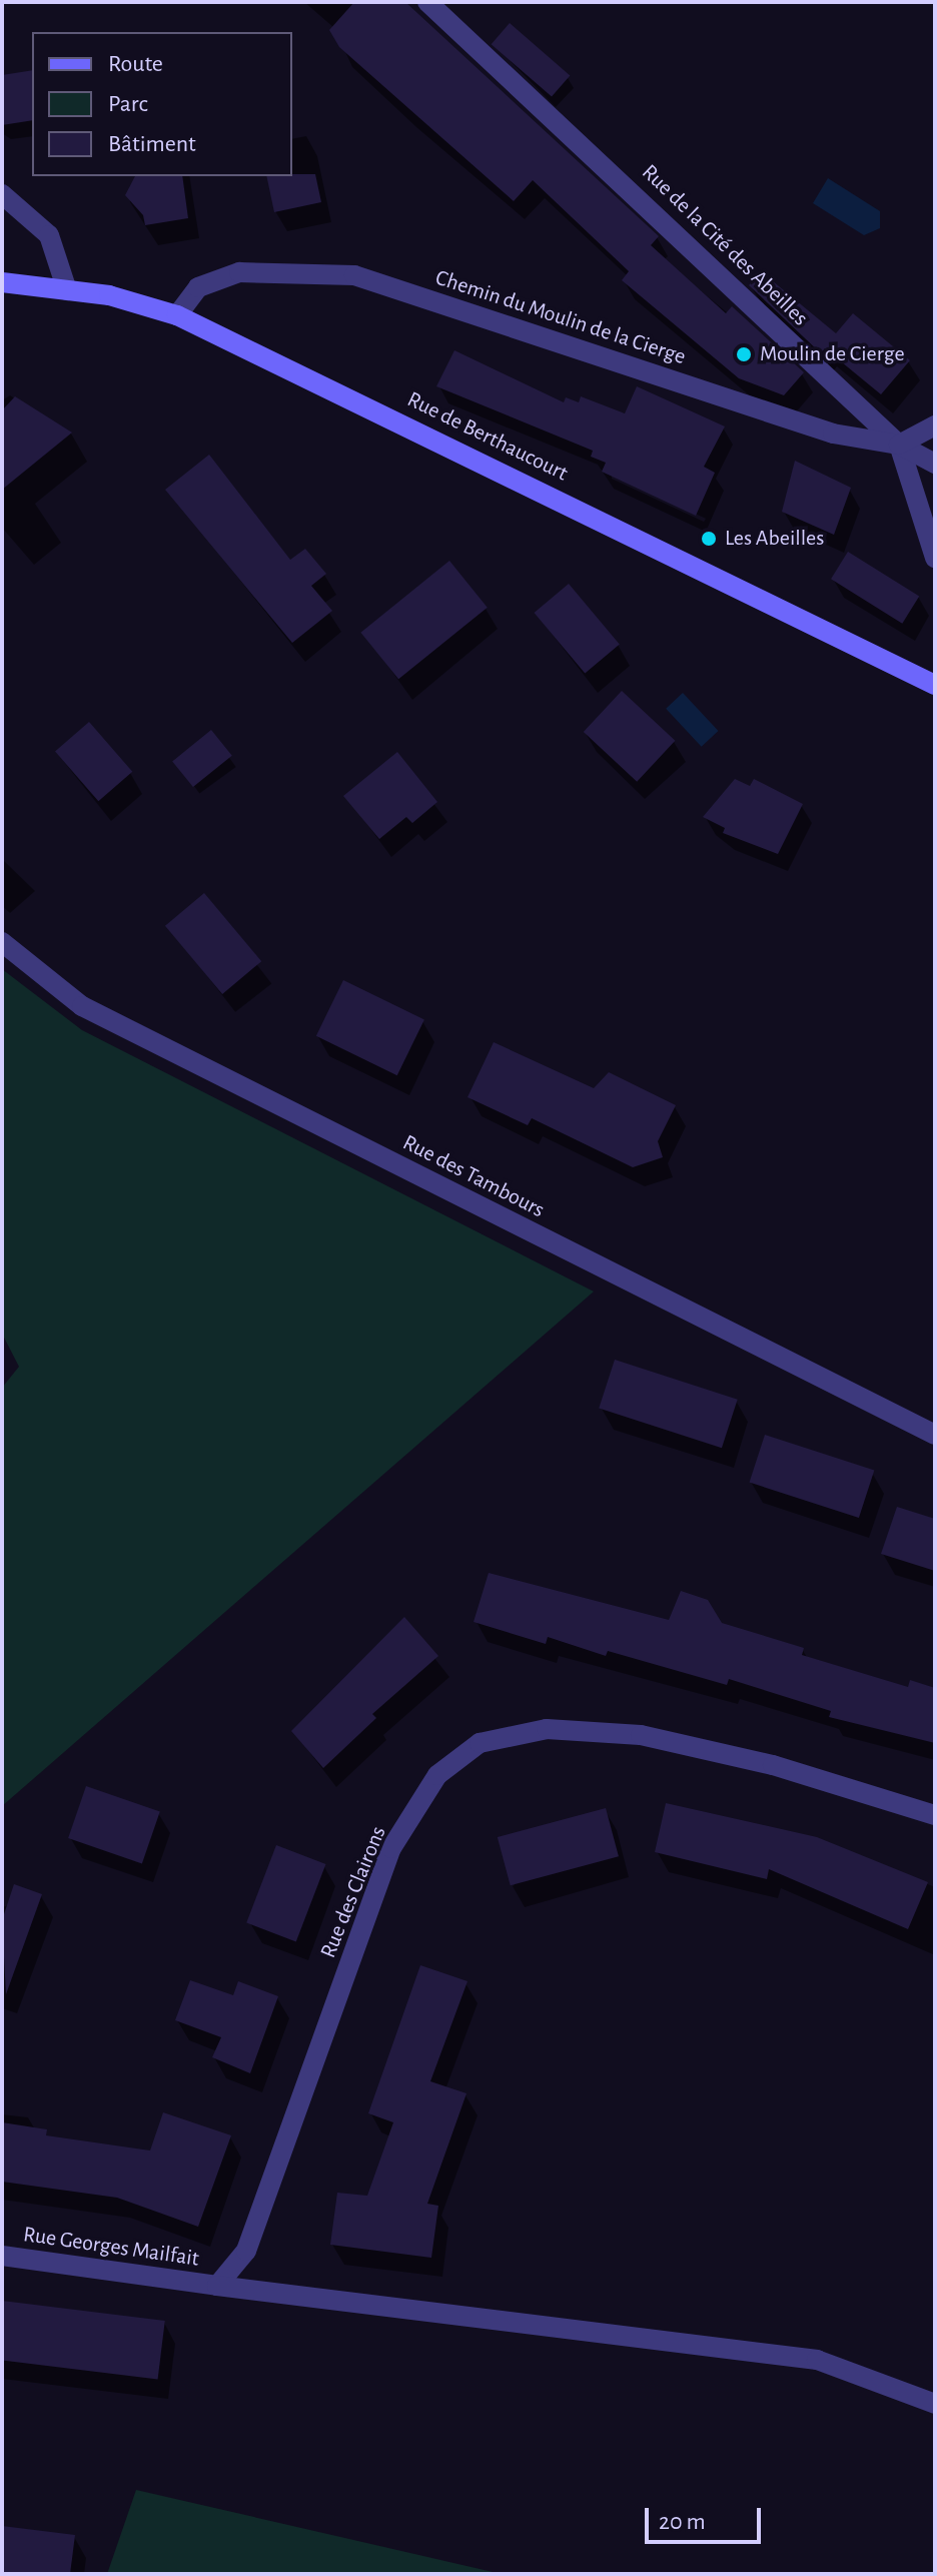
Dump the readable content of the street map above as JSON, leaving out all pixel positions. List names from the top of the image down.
{
  "streets": {
    "main road": ["Rue de Berthaucourt"],
    "street": [
      "Rue de la Cité des Abeilles",
      "Chemin du Moulin de la Cierge",
      "Rue des Tambours",
      "Rue des Clairons",
      "Rue Georges Mailfait"
    ]
  },
  "crossings": [
    ["Rue de la Cité des Abeilles", "Chemin du Moulin de la Cierge"],
    ["Chemin du Moulin de la Cierge", "Rue de Berthaucourt"],
    ["Rue des Clairons", "Rue Georges Mailfait"]
  ],
  "places": ["Moulin de Cierge", "Les Abeilles"],
  "legend": ["Route", "Parc", "Bâtiment"],
  "scale_bar": "20 m"
}
